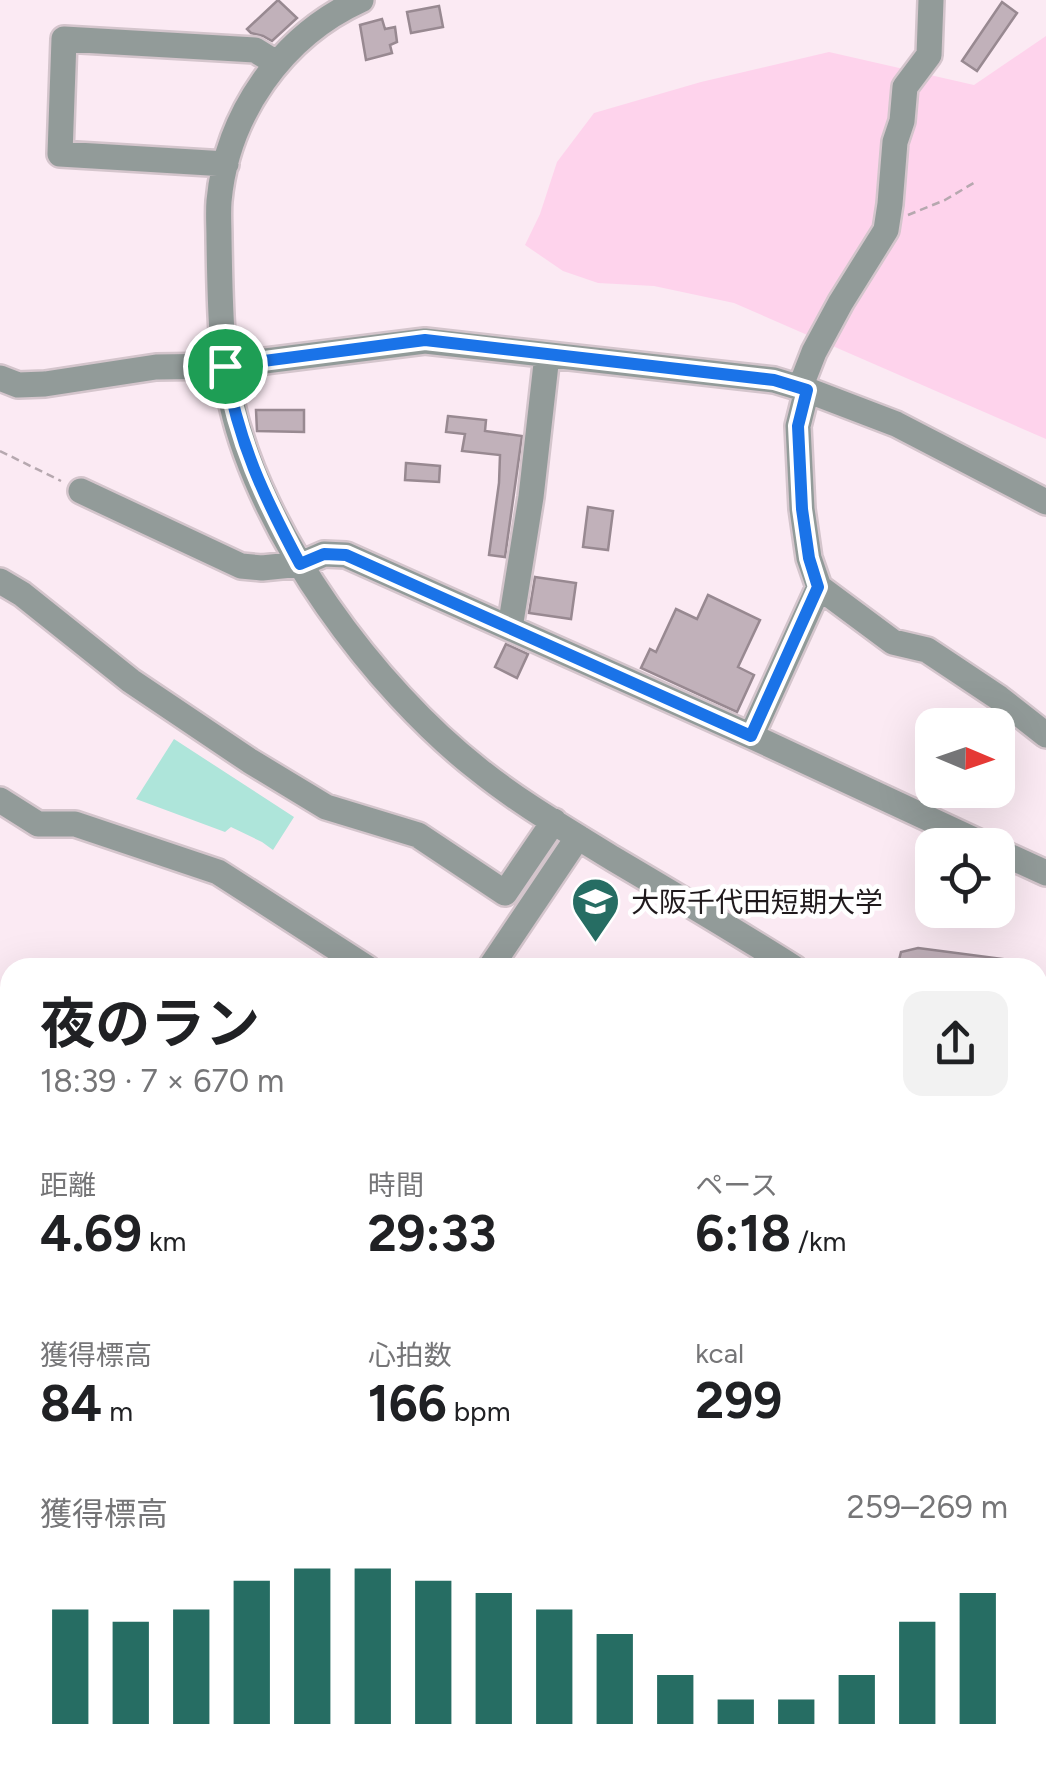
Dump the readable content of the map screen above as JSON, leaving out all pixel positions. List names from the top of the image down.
{
  "places": {
    "school or university": ["大阪千代田短期大学"]
  },
  "north": "right",
  "page": {
    "heading": ["夜のラン", "18:39 · 7 × 670 m"],
    "stats": [
      ["距離", "4.69 km"],
      ["時間", "29:33"],
      ["ペース", "6:18 /km"],
      ["獲得標高", "84 m"],
      ["心拍数", "166 bpm"],
      ["kcal", "299"]
    ],
    "chart": ["獲得標高", "259–269 m"]
  }
}
